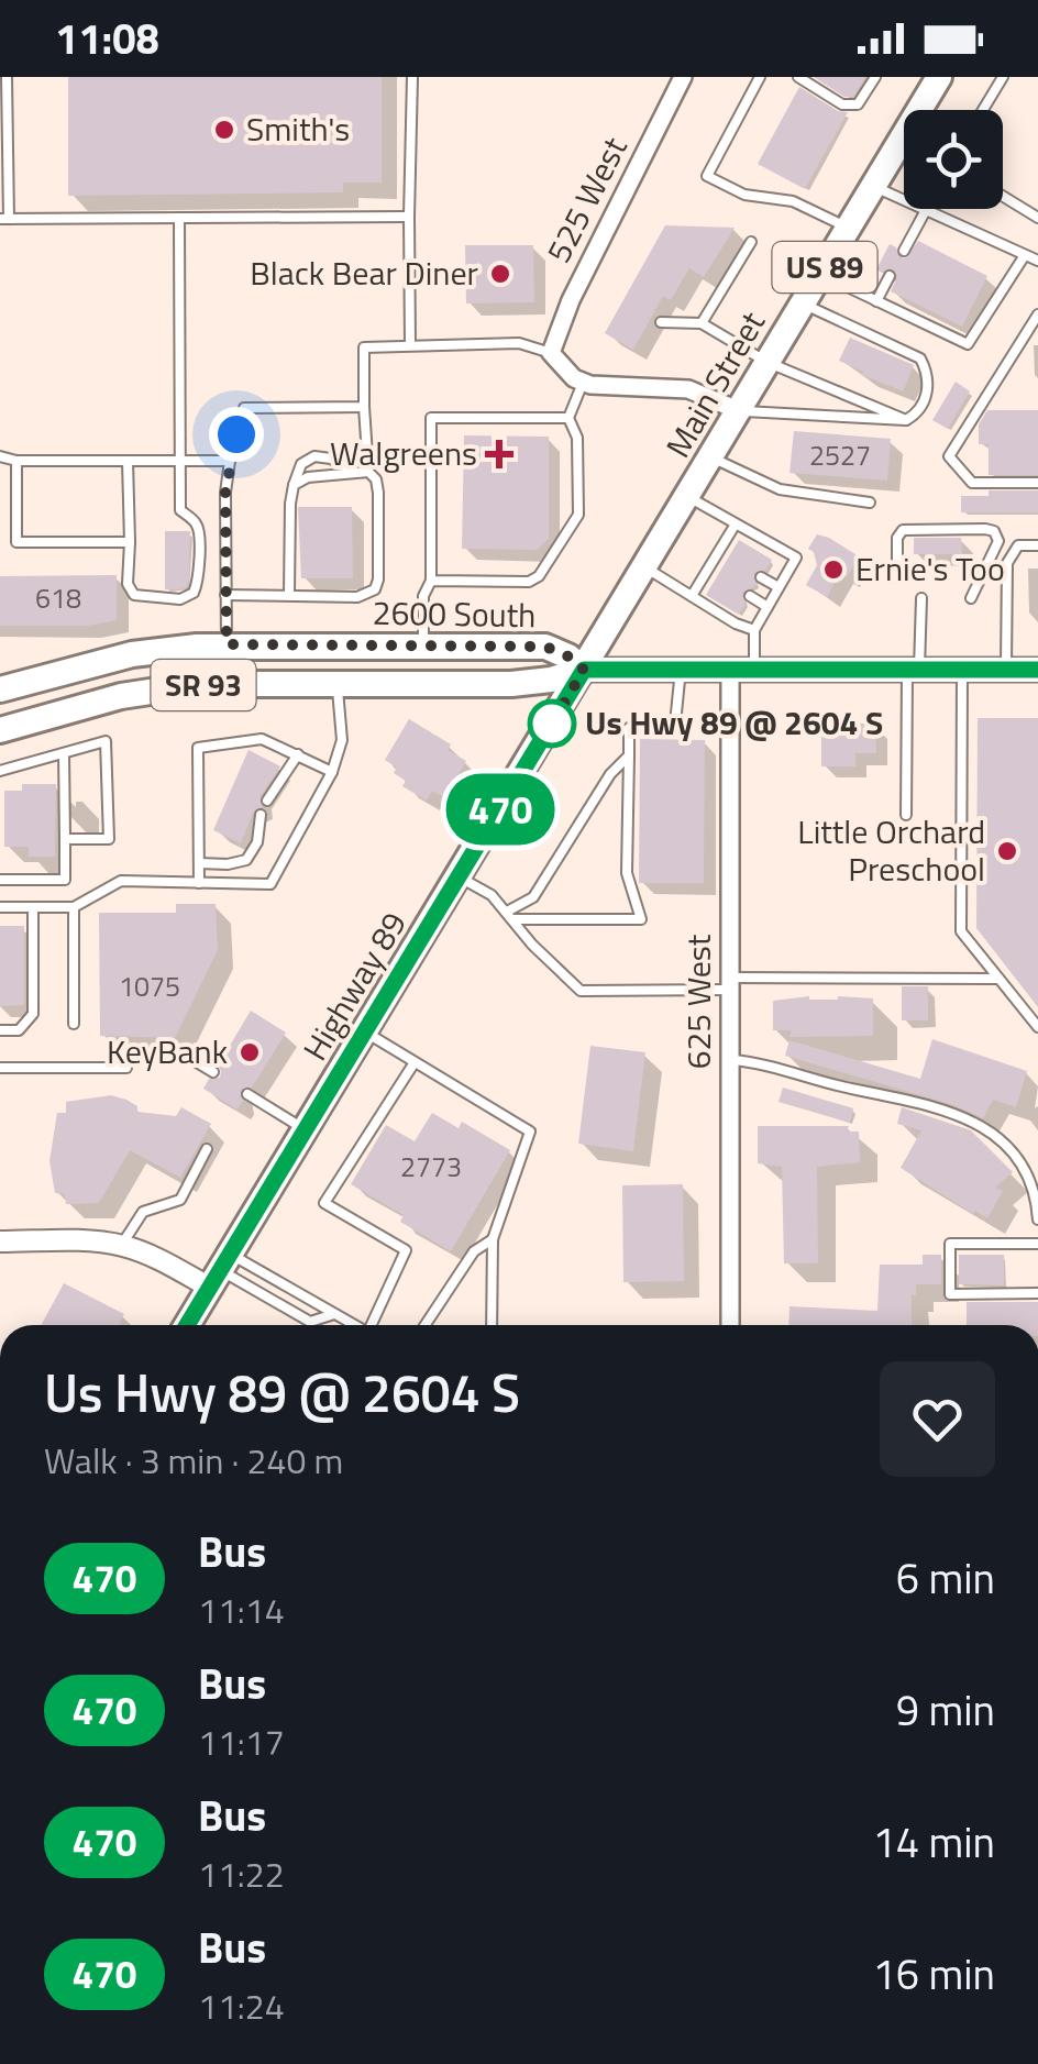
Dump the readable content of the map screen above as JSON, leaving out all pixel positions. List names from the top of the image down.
{
  "streets": {
    "main road": [
      "US 89",
      "Main Street",
      "2600 South",
      "SR 93",
      "Highway 89"
    ],
    "street": ["525 West", "625 West"]
  },
  "crossings": [
    ["Main Street", "2600 South"],
    ["Main Street", "SR 93"],
    ["Main Street", "Highway 89"],
    ["2600 South", "SR 93"],
    ["2600 South", "Highway 89"],
    ["2600 South", "625 West"],
    ["SR 93", "Highway 89"]
  ],
  "places": {
    "other": [
      "Smith's",
      "Black Bear Diner",
      "Ernie's Too",
      "Us Hwy 89 @ 2604 S",
      "Little Orchard Preschool",
      "KeyBank"
    ],
    "health": ["Walgreens"]
  },
  "lines": ["bus line 470"],
  "house_numbers": [
    "2527",
    "618",
    "1075",
    "2773"
  ],
  "page": {
    "status": "11:08",
    "on_map": "470",
    "heading": ["Us Hwy 89 @ 2604 S", "Walk · 3 min · 240 m"],
    "list": [
      {
        "mark": "470",
        "name": "Bus",
        "note": "11:14",
        "value": "6 min"
      },
      {
        "mark": "470",
        "name": "Bus",
        "note": "11:17",
        "value": "9 min"
      },
      {
        "mark": "470",
        "name": "Bus",
        "note": "11:22",
        "value": "14 min"
      },
      {
        "mark": "470",
        "name": "Bus",
        "note": "11:24",
        "value": "16 min"
      }
    ]
  }
}
